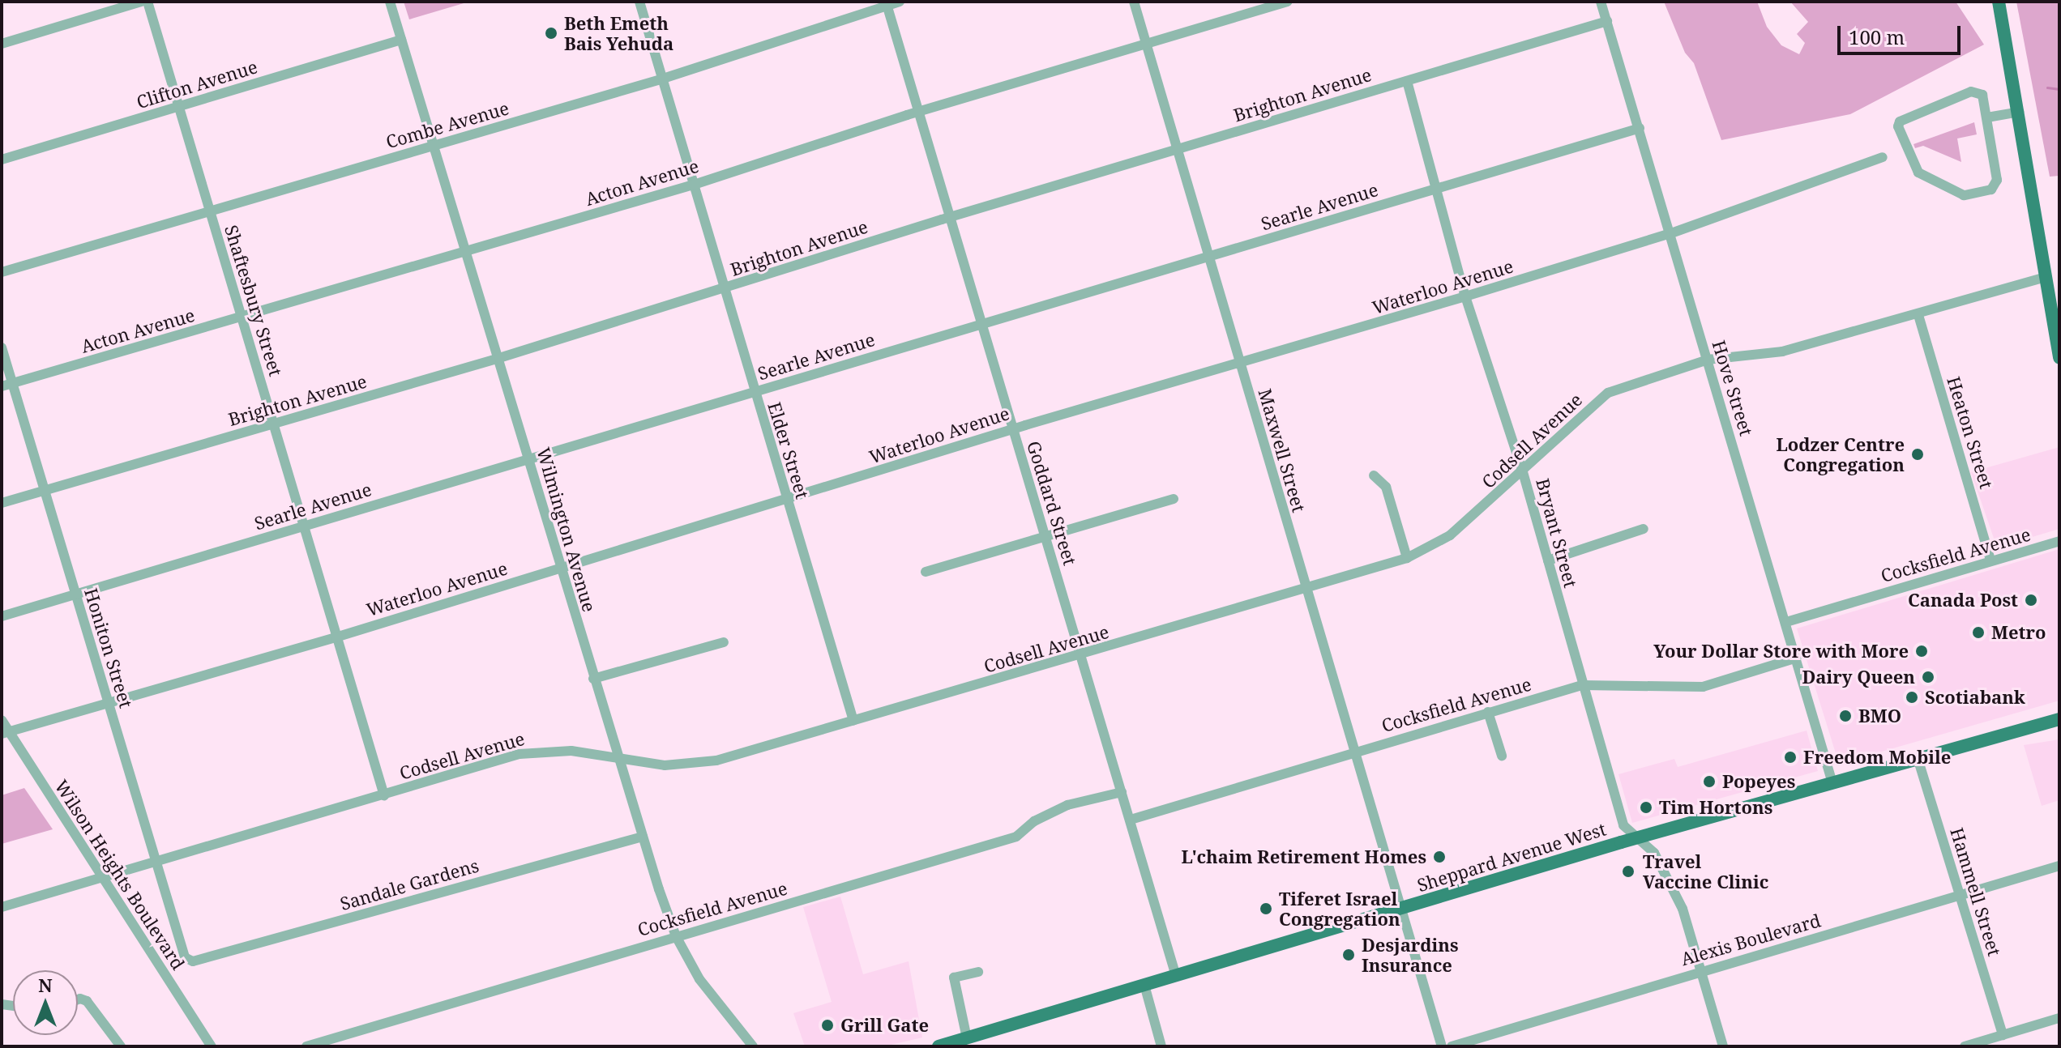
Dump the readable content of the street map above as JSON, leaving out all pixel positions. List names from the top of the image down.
{
  "streets": {
    "main road": ["Sheppard Avenue West"],
    "street": [
      "Clifton Avenue",
      "Brighton Avenue",
      "Combe Avenue",
      "Acton Avenue",
      "Searle Avenue",
      "Waterloo Avenue",
      "Shaftesbury Street",
      "Hove Street",
      "Heaton Street",
      "Codsell Avenue",
      "Elder Street",
      "Maxwell Street",
      "Goddard Street",
      "Wilmington Avenue",
      "Bryant Street",
      "Cocksfield Avenue",
      "Honiton Street",
      "Wilson Heights Boulevard",
      "Sandale Gardens",
      "Hammell Street",
      "Alexis Boulevard"
    ]
  },
  "crossings": [
    ["Clifton Avenue", "Shaftesbury Street"],
    ["Clifton Avenue", "Wilmington Avenue"],
    ["Brighton Avenue", "Shaftesbury Street"],
    ["Brighton Avenue", "Hove Street"],
    ["Brighton Avenue", "Elder Street"],
    ["Brighton Avenue", "Maxwell Street"],
    ["Brighton Avenue", "Goddard Street"],
    ["Brighton Avenue", "Wilmington Avenue"],
    ["Brighton Avenue", "Bryant Street"],
    ["Brighton Avenue", "Honiton Street"],
    ["Combe Avenue", "Shaftesbury Street"],
    ["Combe Avenue", "Elder Street"],
    ["Combe Avenue", "Goddard Street"],
    ["Combe Avenue", "Wilmington Avenue"],
    ["Acton Avenue", "Shaftesbury Street"],
    ["Acton Avenue", "Elder Street"],
    ["Acton Avenue", "Maxwell Street"],
    ["Acton Avenue", "Goddard Street"],
    ["Acton Avenue", "Wilmington Avenue"],
    ["Acton Avenue", "Honiton Street"],
    ["Searle Avenue", "Shaftesbury Street"],
    ["Searle Avenue", "Hove Street"],
    ["Searle Avenue", "Elder Street"],
    ["Searle Avenue", "Maxwell Street"],
    ["Searle Avenue", "Goddard Street"],
    ["Searle Avenue", "Wilmington Avenue"],
    ["Searle Avenue", "Bryant Street"],
    ["Searle Avenue", "Honiton Street"],
    ["Waterloo Avenue", "Shaftesbury Street"],
    ["Waterloo Avenue", "Hove Street"],
    ["Waterloo Avenue", "Elder Street"],
    ["Waterloo Avenue", "Maxwell Street"],
    ["Waterloo Avenue", "Goddard Street"],
    ["Waterloo Avenue", "Wilmington Avenue"],
    ["Waterloo Avenue", "Bryant Street"],
    ["Waterloo Avenue", "Honiton Street"],
    ["Waterloo Avenue", "Wilson Heights Boulevard"],
    ["Shaftesbury Street", "Codsell Avenue"],
    ["Hove Street", "Codsell Avenue"],
    ["Hove Street", "Cocksfield Avenue"],
    ["Hove Street", "Sheppard Avenue West"],
    ["Heaton Street", "Codsell Avenue"],
    ["Heaton Street", "Cocksfield Avenue"],
    ["Codsell Avenue", "Elder Street"],
    ["Codsell Avenue", "Maxwell Street"],
    ["Codsell Avenue", "Goddard Street"],
    ["Codsell Avenue", "Wilmington Avenue"],
    ["Codsell Avenue", "Bryant Street"],
    ["Codsell Avenue", "Honiton Street"],
    ["Codsell Avenue", "Wilson Heights Boulevard"],
    ["Maxwell Street", "Cocksfield Avenue"],
    ["Maxwell Street", "Sheppard Avenue West"],
    ["Goddard Street", "Cocksfield Avenue"],
    ["Goddard Street", "Sheppard Avenue West"],
    ["Wilmington Avenue", "Cocksfield Avenue"],
    ["Wilmington Avenue", "Sandale Gardens"],
    ["Bryant Street", "Cocksfield Avenue"],
    ["Bryant Street", "Sheppard Avenue West"],
    ["Bryant Street", "Alexis Boulevard"],
    ["Honiton Street", "Sandale Gardens"],
    ["Sheppard Avenue West", "Hammell Street"],
    ["Hammell Street", "Alexis Boulevard"]
  ],
  "places": [
    "Beth Emeth Bais Yehuda",
    "Lodzer Centre Congregation",
    "Canada Post",
    "Metro",
    "Your Dollar Store with More",
    "Dairy Queen",
    "Scotiabank",
    "BMO",
    "Freedom Mobile",
    "Popeyes",
    "Tim Hortons",
    "L'chaim Retirement Homes",
    "Travel Vaccine Clinic",
    "Tiferet Israel Congregation",
    "Desjardins Insurance",
    "Grill Gate"
  ],
  "scale_bar": "100 m",
  "north": "top"
}
